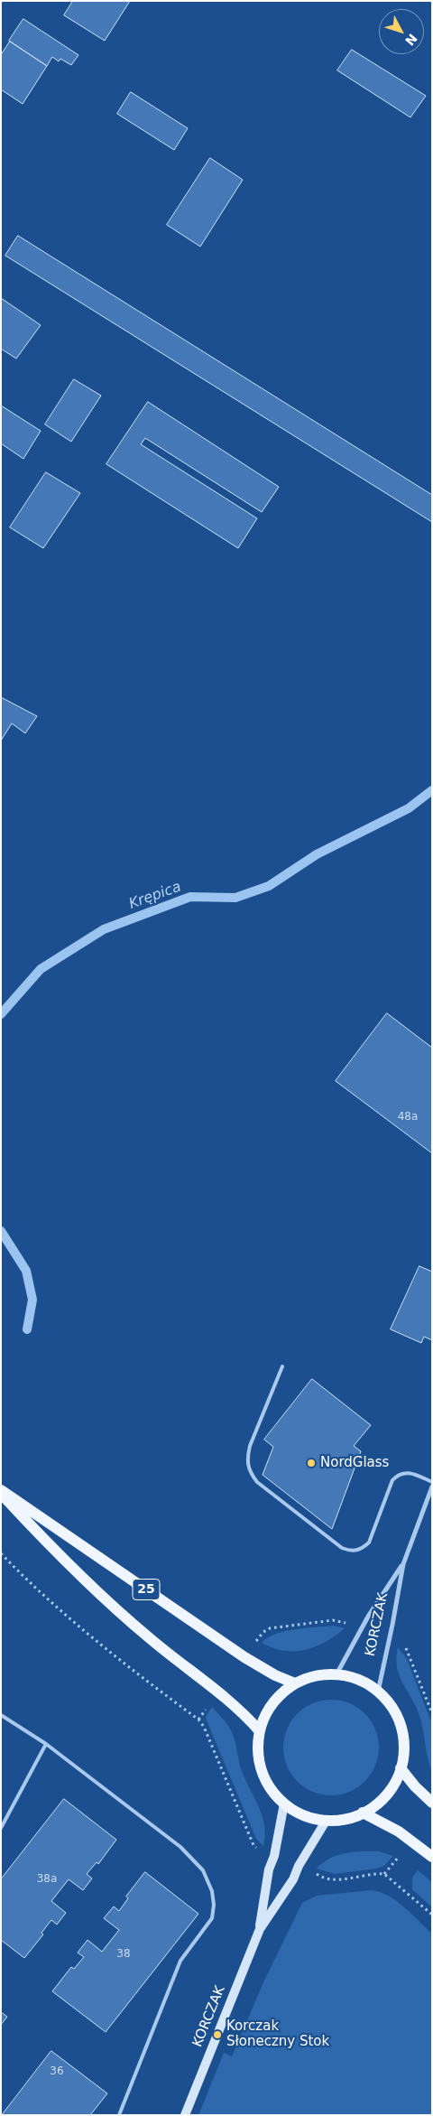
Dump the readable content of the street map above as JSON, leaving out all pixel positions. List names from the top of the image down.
{
  "streets": {
    "main road": ["25"],
    "street": ["KORCZAK"]
  },
  "crossings": [
    ["25", "KORCZAK"]
  ],
  "water": ["Krępica"],
  "places": ["NordGlass", "Korczak Słoneczny Stok"],
  "house_numbers": [
    "48a",
    "38a",
    "38",
    "36"
  ],
  "north": "bottom right"
}
